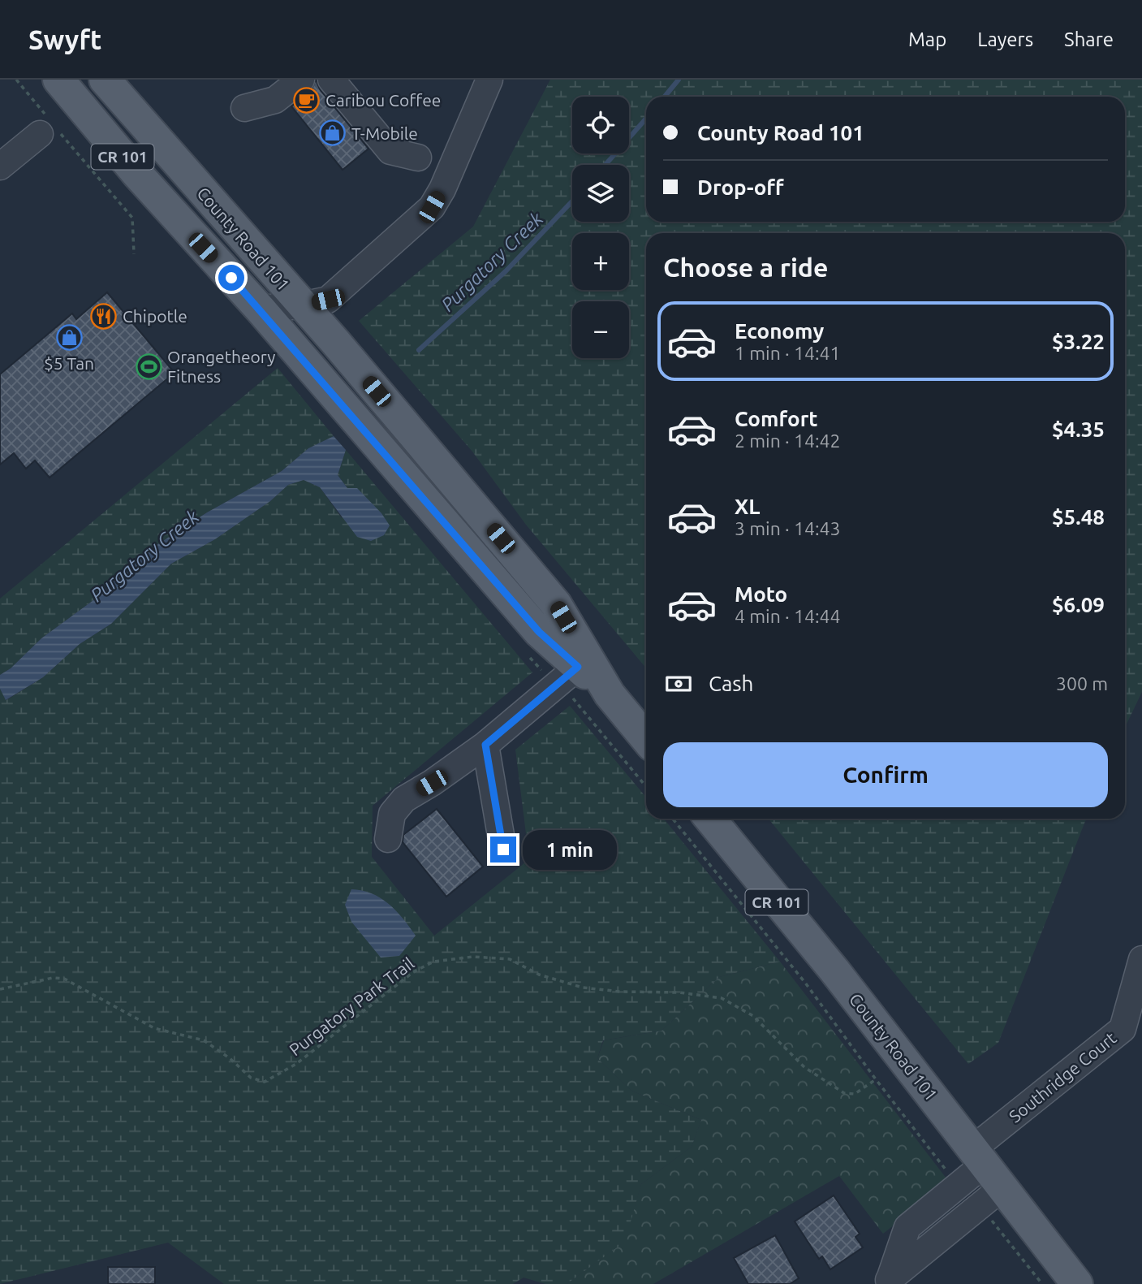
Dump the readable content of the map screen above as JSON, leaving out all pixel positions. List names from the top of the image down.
{
  "streets": {
    "main road": ["CR 101", "County Road 101"],
    "street": ["Southridge Court"],
    "path": ["Purgatory Park Trail"]
  },
  "crossings": [
    ["County Road 101", "Southridge Court"]
  ],
  "water": ["Purgatory Creek"],
  "places": {
    "cafe": ["Caribou Coffee"],
    "shop": ["T-Mobile", "$5 Tan"],
    "restaurant": ["Chipotle"],
    "sports": ["Orangetheory Fitness"]
  },
  "page": {
    "header": "Swyft",
    "nav": ["Map", "Layers", "Share"],
    "map_buttons": ["+", "−"],
    "banner": ["County Road 101", "Drop-off"],
    "heading": "Choose a ride",
    "list": [
      {
        "name": "Economy",
        "note": "1 min · 14:41",
        "value": "$3.22"
      },
      {
        "name": "Comfort",
        "note": "2 min · 14:42",
        "value": "$4.35"
      },
      {
        "name": "XL",
        "note": "3 min · 14:43",
        "value": "$5.48"
      },
      {
        "name": "Moto",
        "note": "4 min · 14:44",
        "value": "$6.09"
      }
    ],
    "pay": ["Cash", "300 m"],
    "buttons": "Confirm",
    "bubble": "1 min"
  }
}
